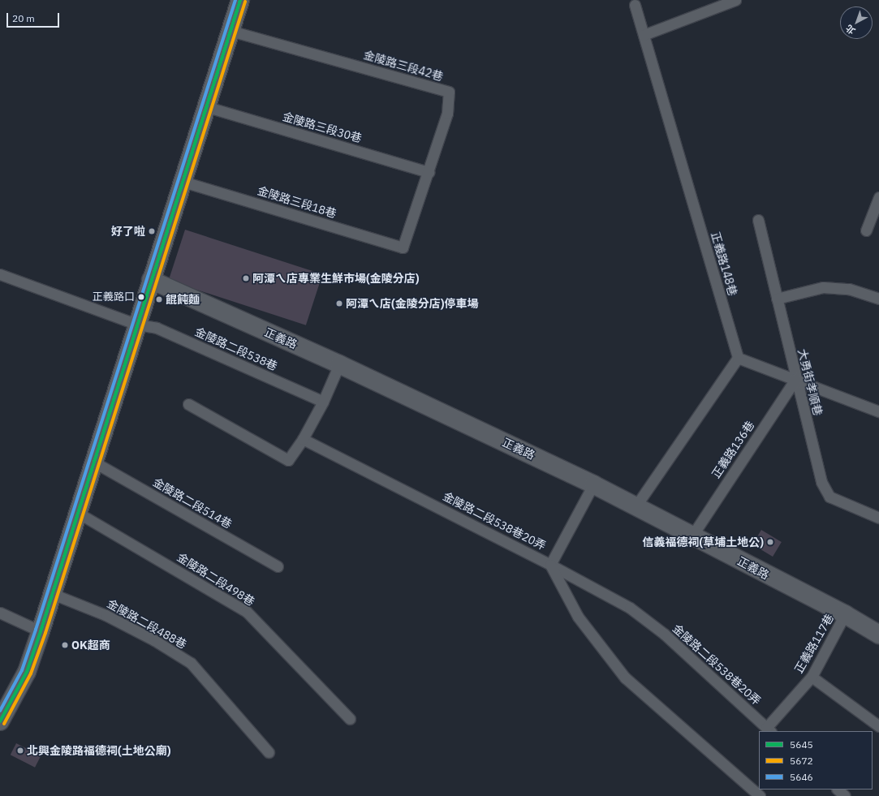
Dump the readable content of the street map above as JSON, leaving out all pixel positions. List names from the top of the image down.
{
  "streets": {
    "street": ["正義路"],
    "lane": [
      "金陵路三段42巷",
      "金陵路三段30巷",
      "金陵路三段18巷",
      "正義路148巷",
      "金陵路二段538巷",
      "大勇街孝順巷",
      "正義路136巷",
      "金陵路二段514巷",
      "金陵路二段538巷20弄",
      "金陵路二段498巷",
      "金陵路二段488巷",
      "正義路117巷"
    ]
  },
  "crossings": [
    ["金陵路三段42巷", "金陵路三段30巷"],
    ["金陵路三段42巷", "金陵路三段18巷"],
    ["正義路", "正義路136巷"],
    ["正義路", "正義路117巷"],
    ["大勇街孝順巷", "正義路136巷"],
    ["金陵路二段538巷20弄", "正義路117巷"]
  ],
  "places": [
    "好了啦",
    "阿潭ㄟ店專業生鮮市場(金陵分店)",
    "正義路口",
    "餛飩麵",
    "阿潭ㄟ店(金陵分店)停車場",
    "信義福德祠(草埔土地公)",
    "OK超商",
    "北興金陵路福德祠(土地公廟)"
  ],
  "lines": ["transit line 5645", "transit line 5646", "transit line 5672"],
  "legend": ["5645", "5672", "5646"],
  "scale_bar": "20 m",
  "north": "bottom left"
}
